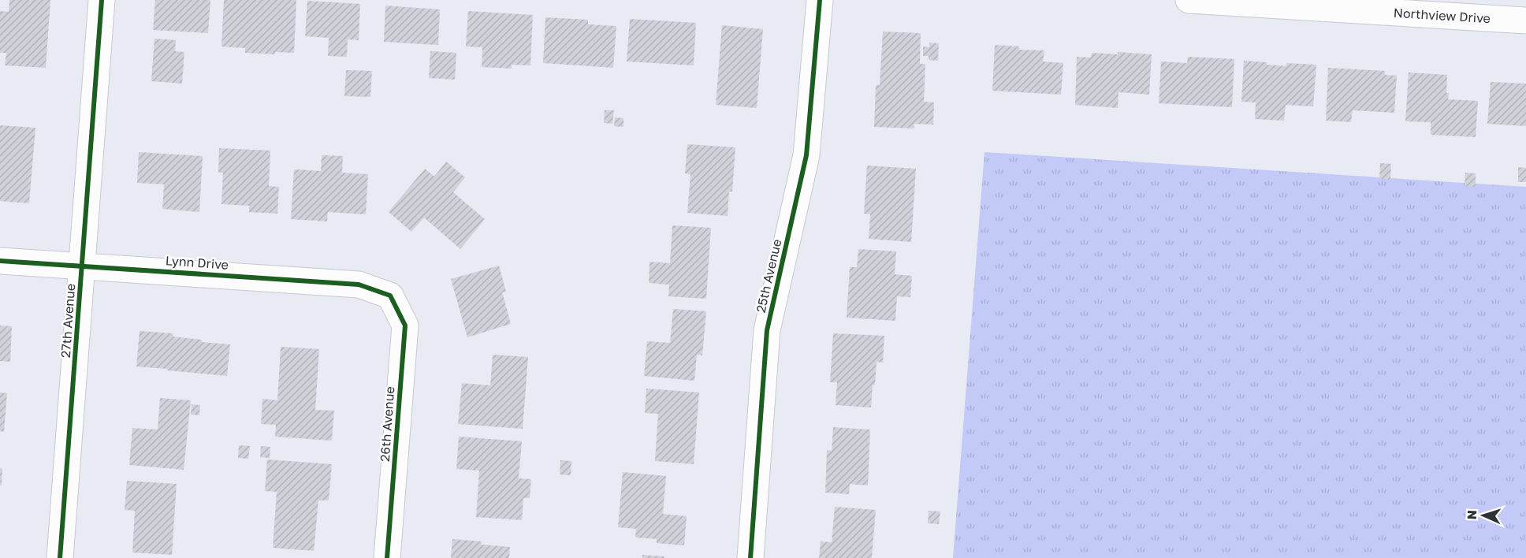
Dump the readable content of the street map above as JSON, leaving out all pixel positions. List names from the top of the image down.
{
  "streets": {
    "street": [
      "Northview Drive",
      "Lynn Drive",
      "25th Avenue",
      "27th Avenue",
      "26th Avenue"
    ]
  },
  "crossings": [
    ["Lynn Drive", "27th Avenue"],
    ["Lynn Drive", "26th Avenue"]
  ],
  "north": "left"
}
